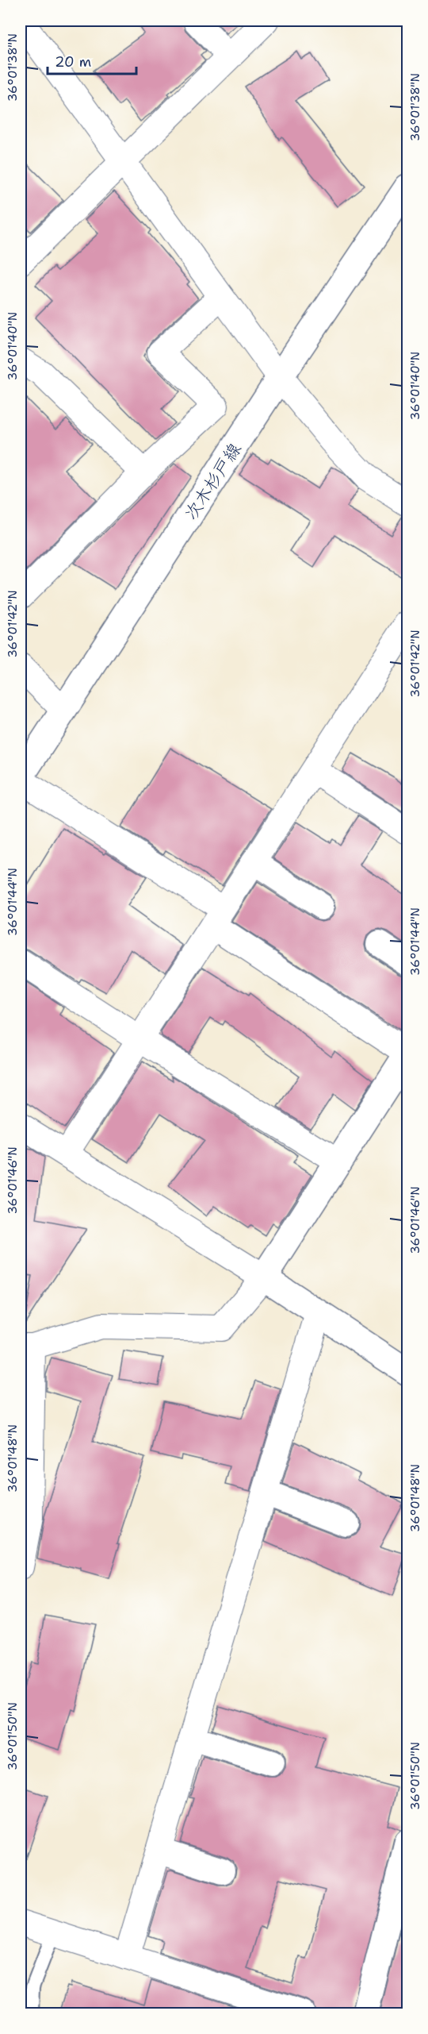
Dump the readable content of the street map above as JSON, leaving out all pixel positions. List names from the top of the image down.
{
  "streets": {
    "main road": ["次木杉戸線"]
  },
  "scale_bar": "20 m",
  "coordinates": [
    "36°01'38\"N",
    "36°01'40\"N",
    "36°01'42\"N",
    "36°01'44\"N",
    "36°01'46\"N",
    "36°01'48\"N",
    "36°01'50\"N"
  ]
}
